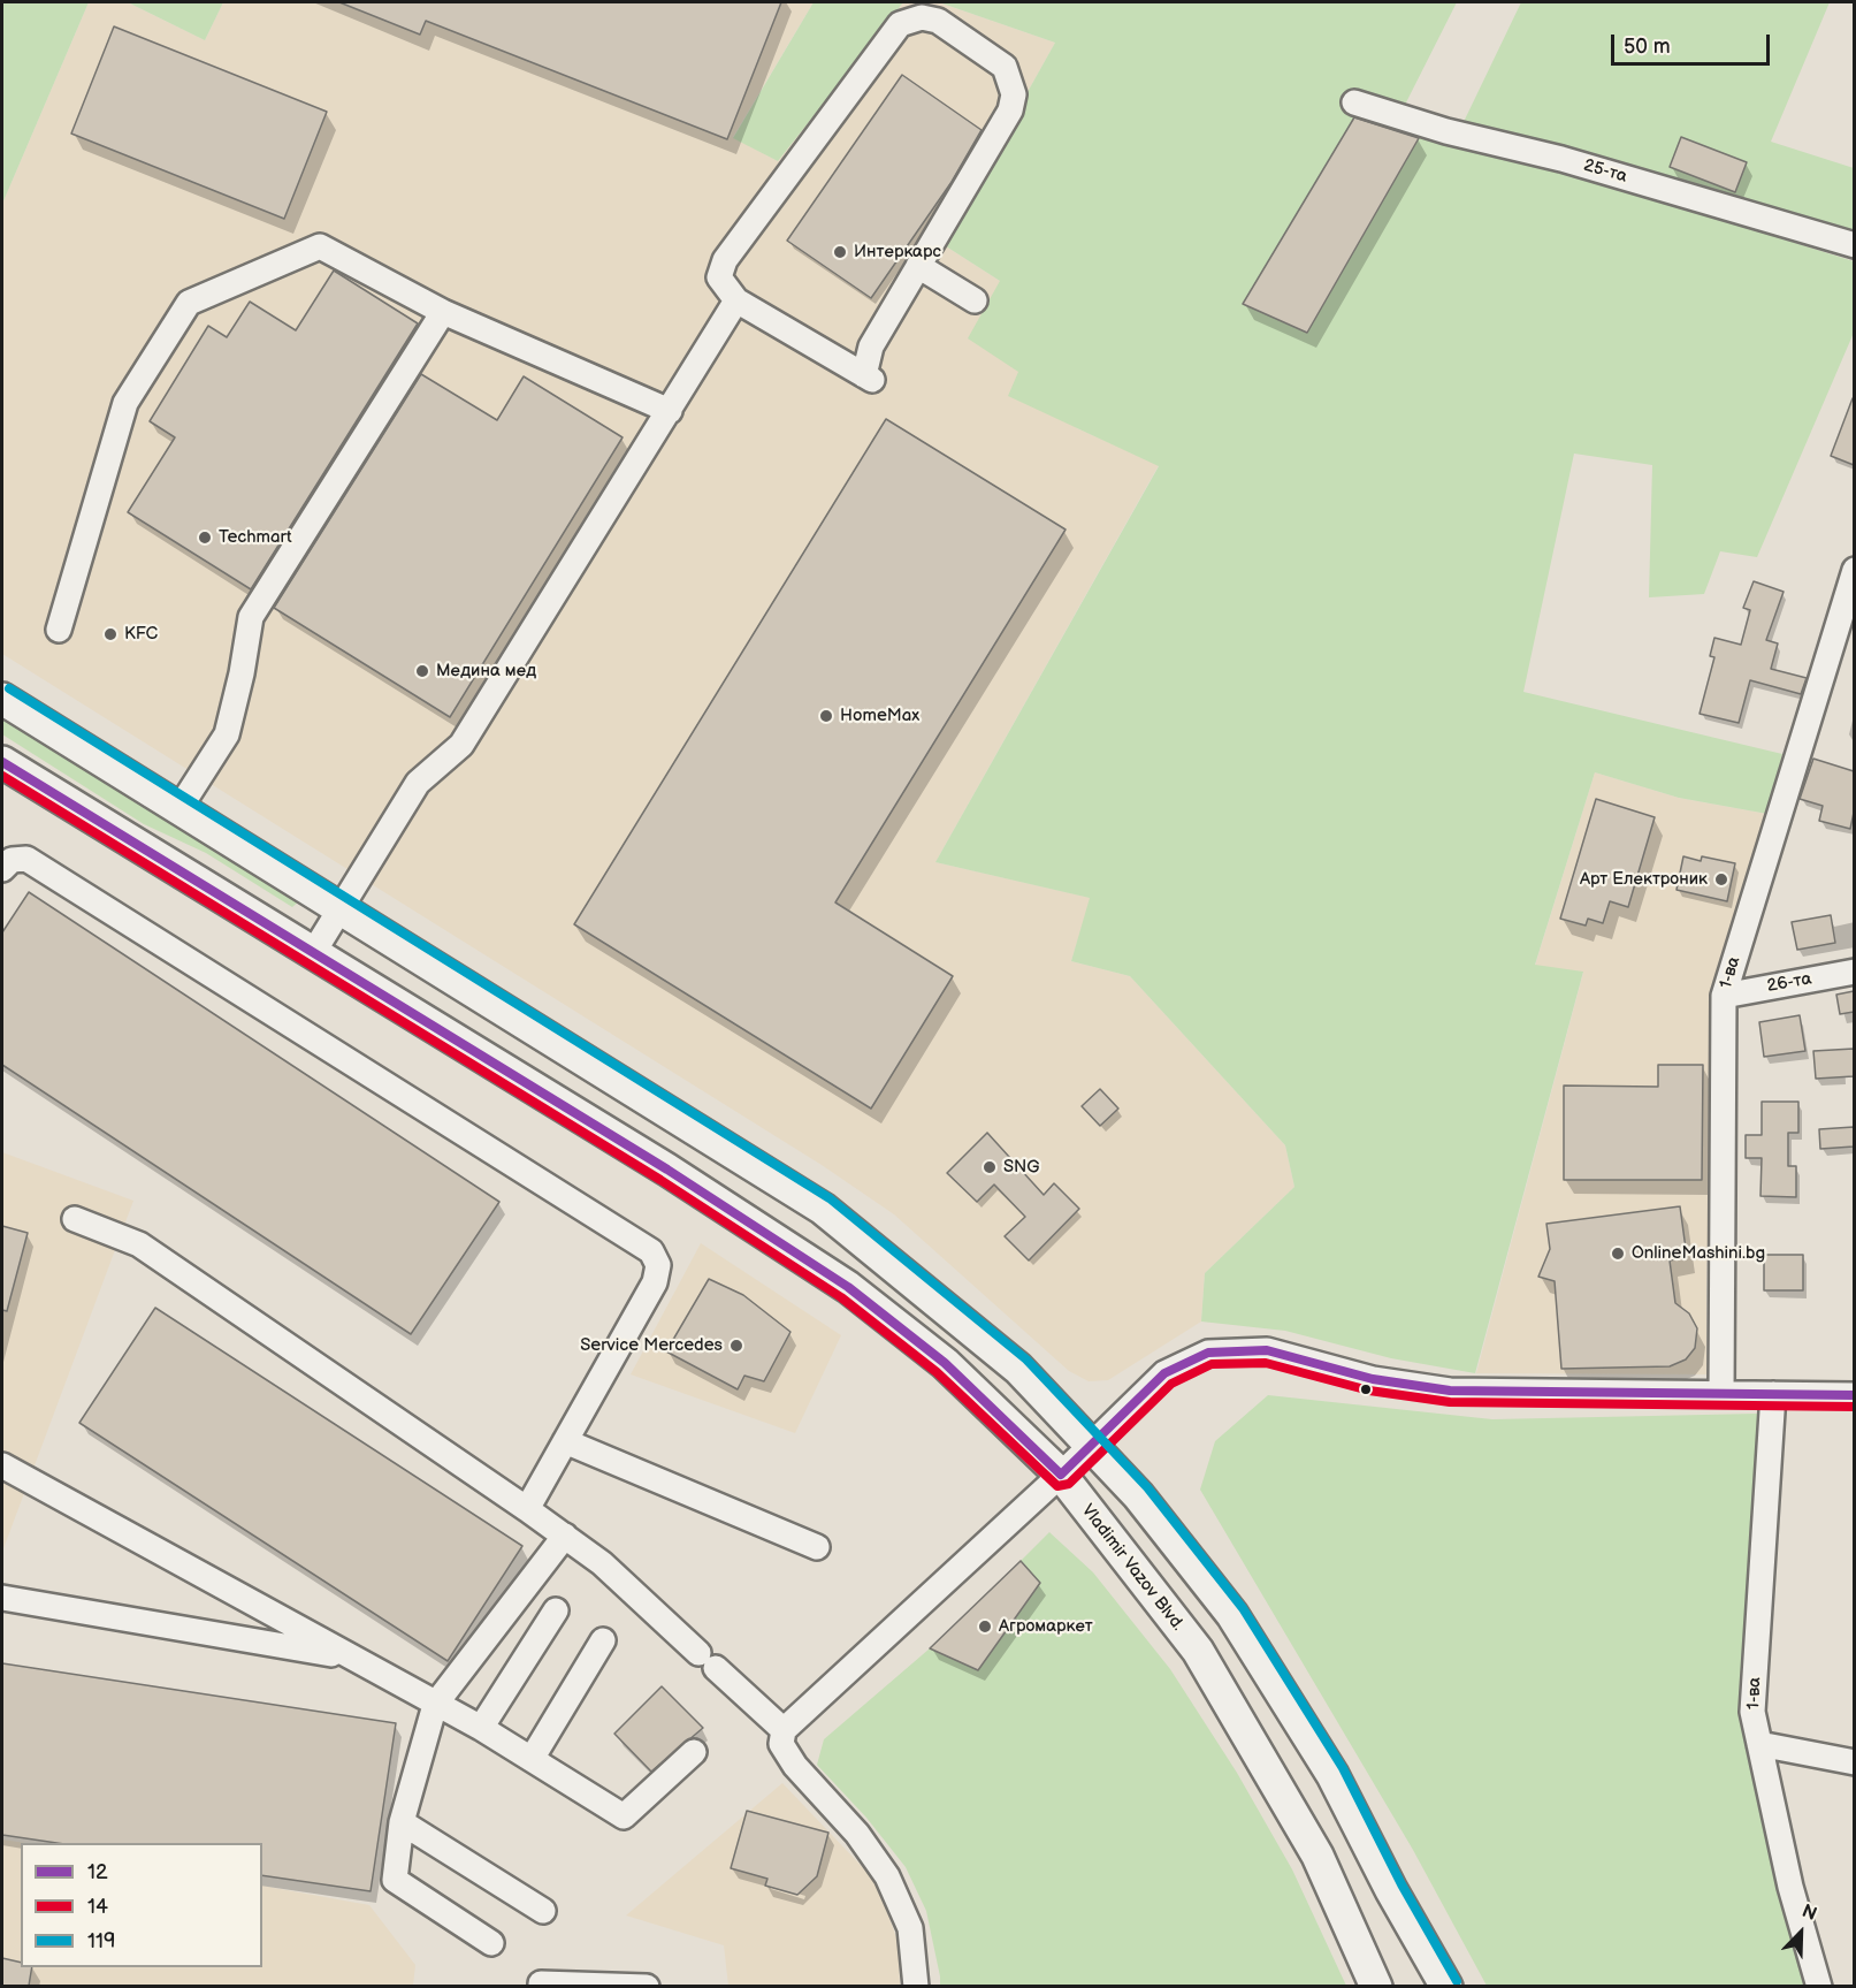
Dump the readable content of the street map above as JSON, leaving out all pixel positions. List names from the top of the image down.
{
  "streets": {
    "main road": ["Vladimir Vazov Blvd."],
    "street": ["25-та", "1-ва", "26-та"]
  },
  "crossings": [
    ["1-ва", "26-та"]
  ],
  "places": [
    "Интеркарс",
    "Techmart",
    "KFC",
    "Медина мед",
    "HomeMax",
    "Арт Електроник",
    "SNG",
    "ОnlineMashini.bg",
    "Service Mercedes",
    "Агромаркет"
  ],
  "lines": ["transit line 119", "transit line 12", "transit line 14"],
  "legend": ["12", "14", "119"],
  "scale_bar": "50 m",
  "north": "top right"
}
